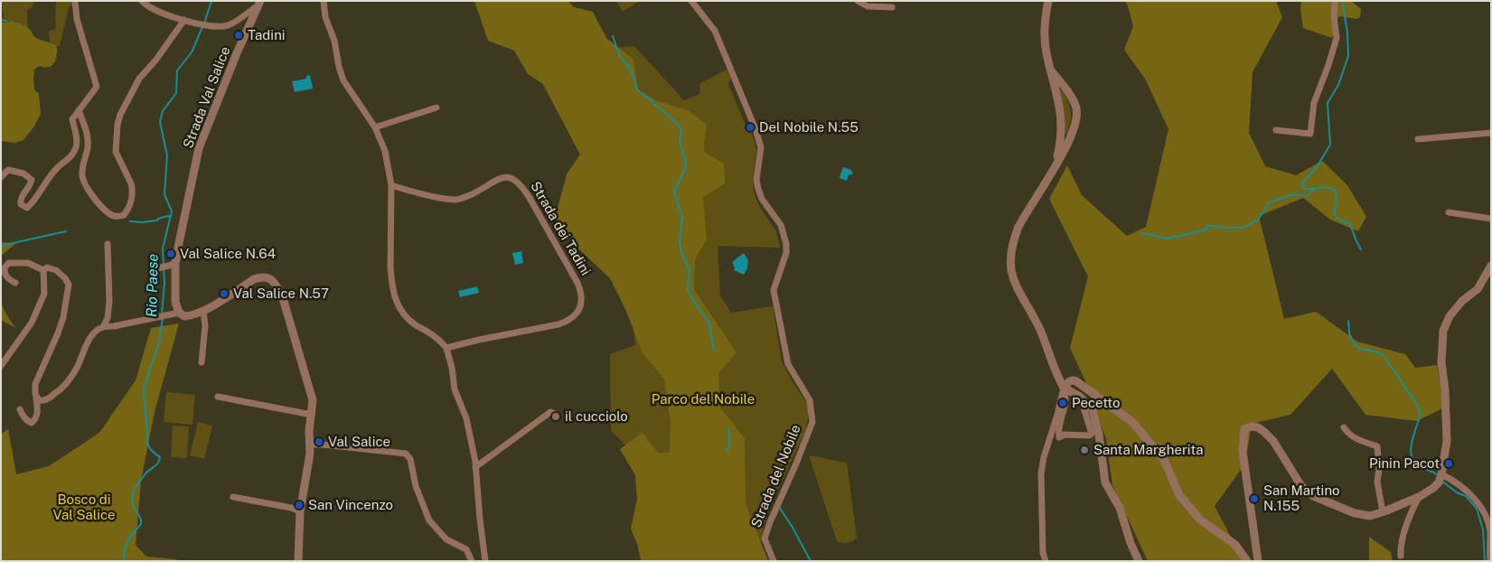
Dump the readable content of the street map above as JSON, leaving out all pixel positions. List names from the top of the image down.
{
  "streets": {
    "street": ["Strada Val Salice", "Strada dei Tadini", "Strada del Nobile"]
  },
  "water": ["Rio Paese"],
  "parks": ["Parco del Nobile", "Bosco di Val Salice"],
  "places": [
    "Tadini",
    "Del Nobile N.55",
    "Val Salice N.64",
    "Val Salice N.57",
    "Pecetto",
    "il cucciolo",
    "Val Salice",
    "Santa Margherita",
    "Pinin Pacot",
    "San Martino N.155",
    "San Vincenzo"
  ]
}
